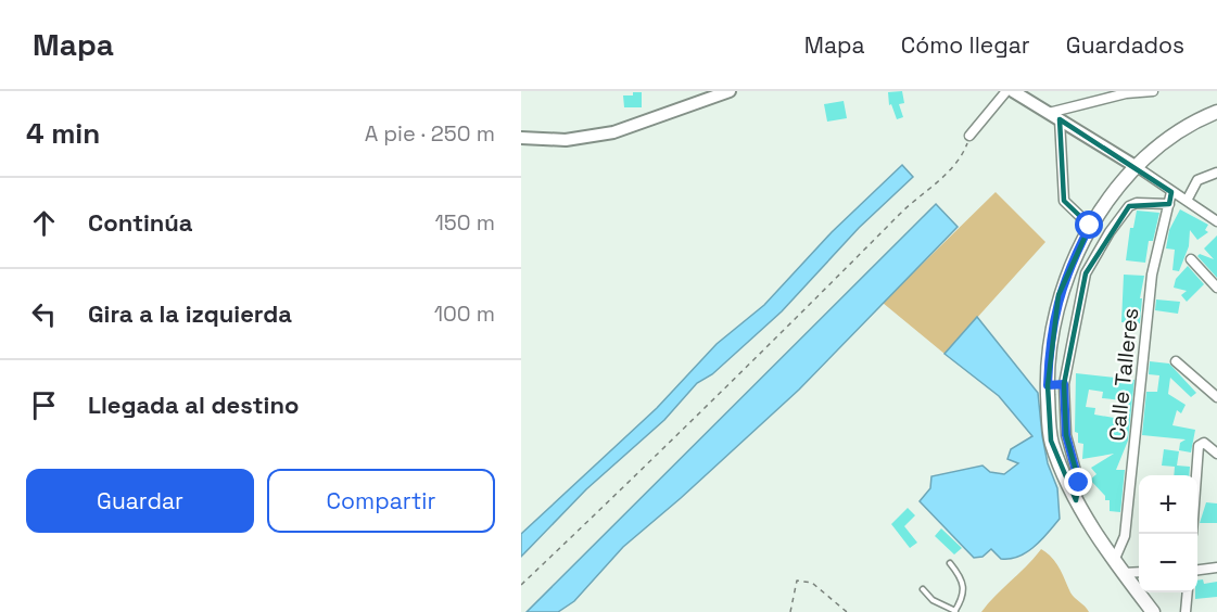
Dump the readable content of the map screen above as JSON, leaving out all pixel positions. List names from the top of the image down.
{
  "streets": {
    "street": ["Calle Talleres"]
  },
  "page": {
    "header": "Mapa",
    "nav": ["Mapa", "Cómo llegar", "Guardados"],
    "heading": ["4 min", "A pie · 250 m"],
    "list": [
      ["Continúa", "150 m"],
      ["Gira a la izquierda", "100 m"],
      "Llegada al destino"
    ],
    "buttons": ["Guardar", "Compartir"],
    "map_buttons": ["+", "−"]
  }
}
